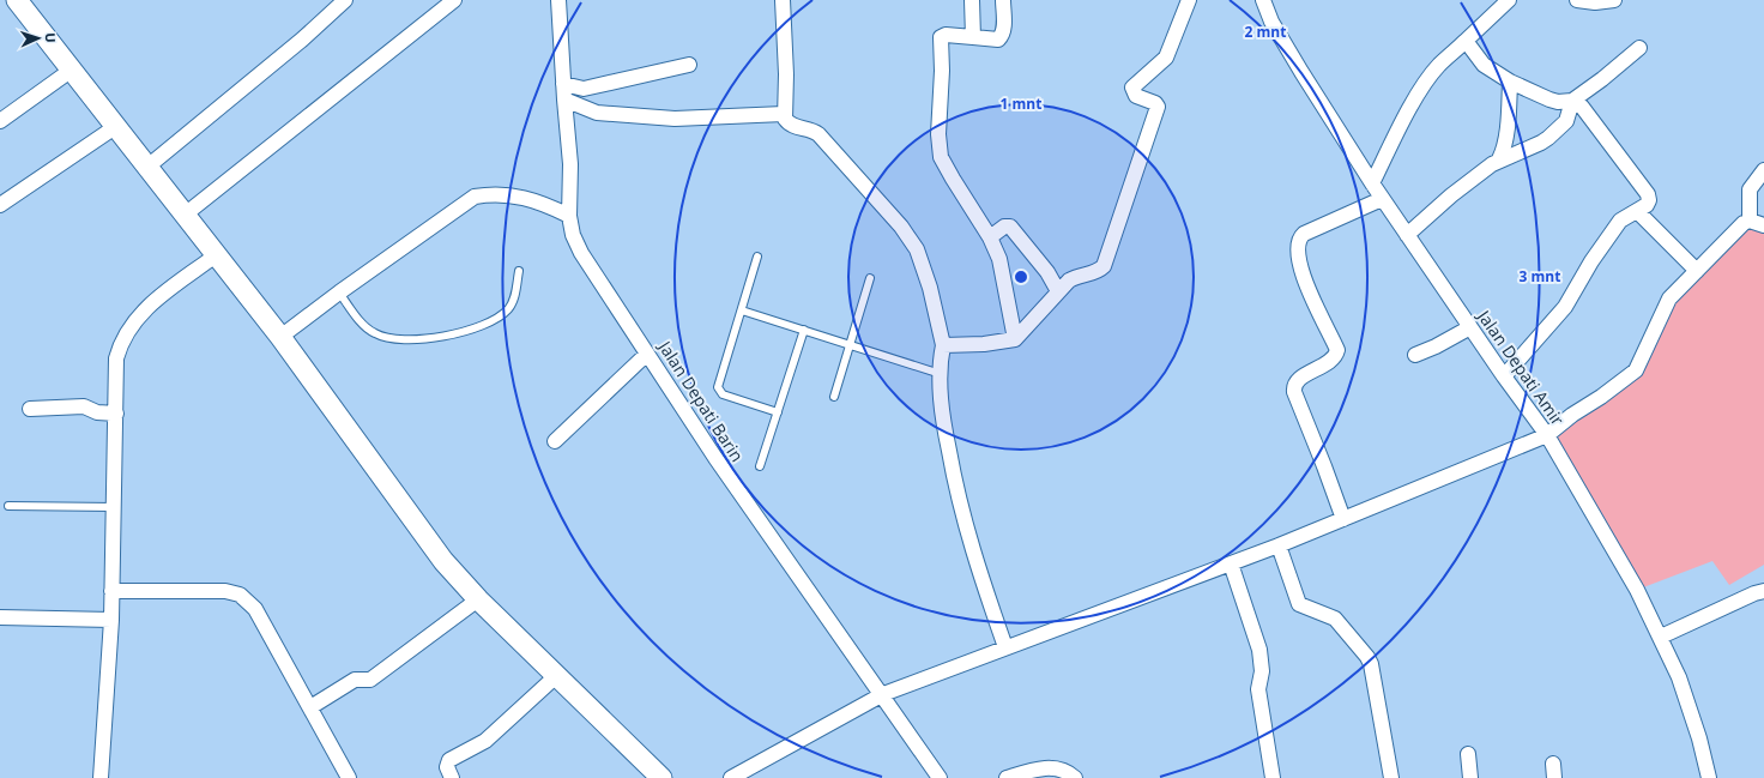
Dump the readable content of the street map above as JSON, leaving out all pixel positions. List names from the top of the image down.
{
  "streets": {
    "street": ["Jalan Depati Amir", "Jalan Depati Barin"]
  },
  "north": "right",
  "rings": ["2 mnt", "1 mnt", "3 mnt"]
}
